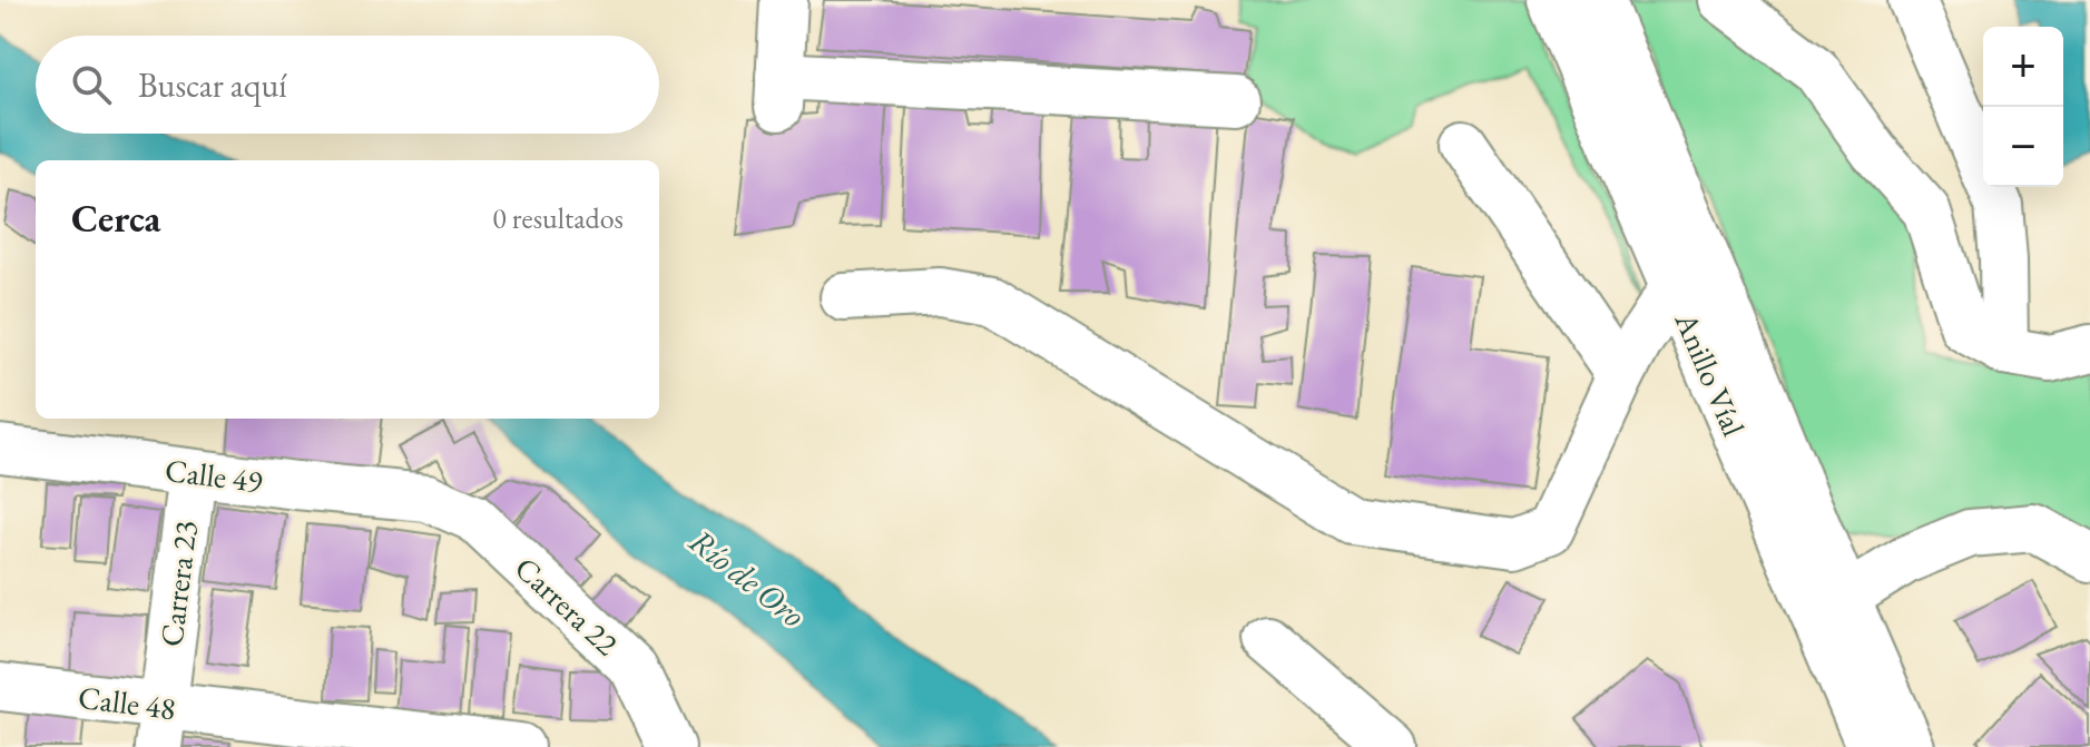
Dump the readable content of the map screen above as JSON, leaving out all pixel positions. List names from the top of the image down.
{
  "streets": {
    "highway": ["Anillo Víal"],
    "street": [
      "Calle 49",
      "Carrera 23",
      "Carrera 22",
      "Calle 48"
    ]
  },
  "crossings": [
    ["Calle 49", "Carrera 23"],
    ["Calle 49", "Carrera 22"],
    ["Carrera 23", "Calle 48"]
  ],
  "water": ["Río de Oro"],
  "page": {
    "map_buttons": ["+", "−"],
    "search": "Buscar aquí",
    "heading": ["Cerca", "0 resultados"]
  }
}
